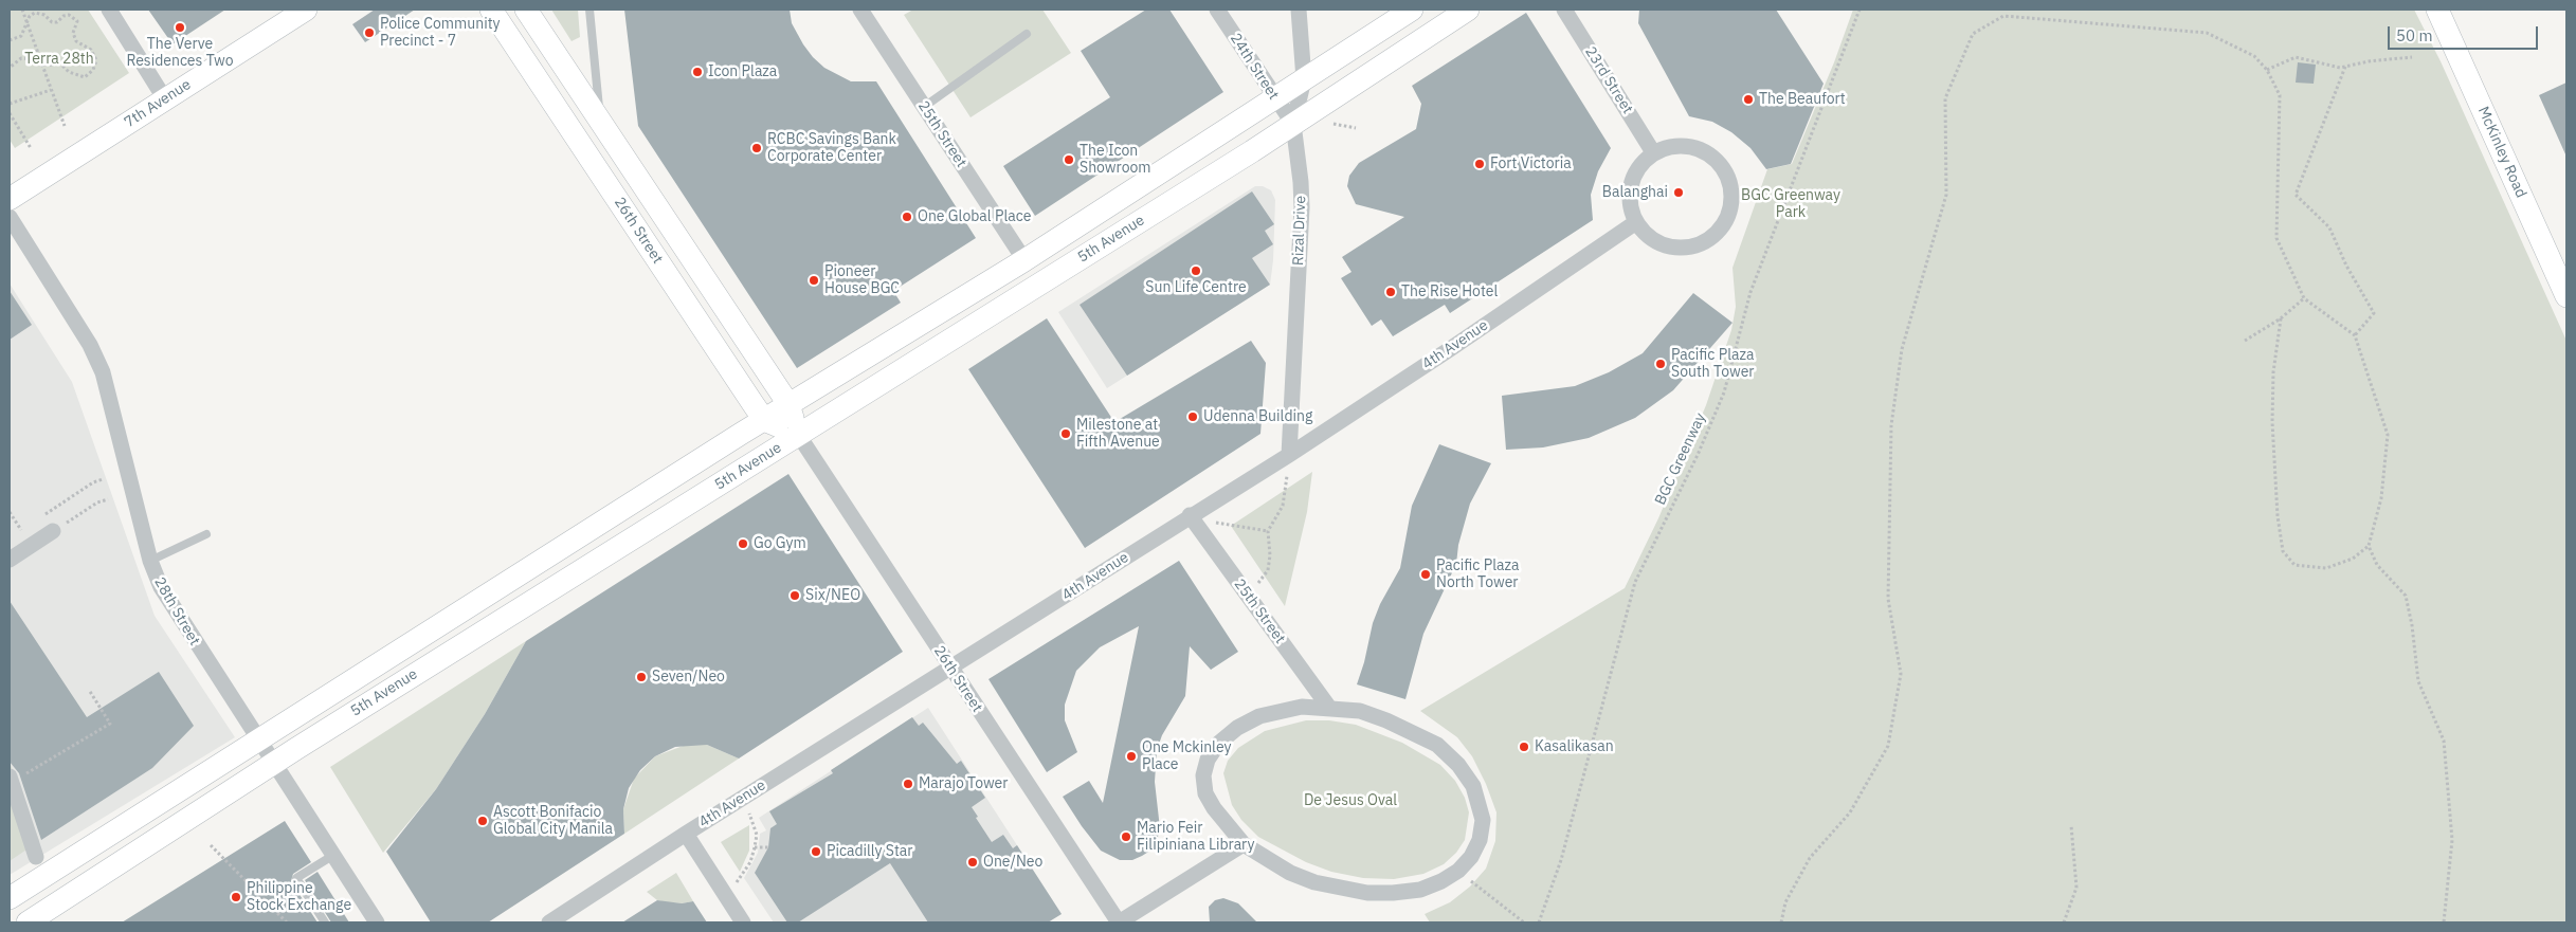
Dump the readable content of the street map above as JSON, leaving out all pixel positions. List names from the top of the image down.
{
  "streets": {
    "main road": [
      "7th Avenue",
      "McKinley Road",
      "26th Street",
      "5th Avenue"
    ],
    "street": [
      "24th Street",
      "23rd Street",
      "25th Street",
      "Rizal Drive",
      "4th Avenue",
      "28th Street"
    ],
    "path": ["BGC Greenway"]
  },
  "crossings": [
    ["24th Street", "Rizal Drive"],
    ["24th Street", "5th Avenue"],
    ["23rd Street", "4th Avenue"],
    ["25th Street", "5th Avenue"],
    ["25th Street", "4th Avenue"],
    ["26th Street", "5th Avenue"],
    ["26th Street", "4th Avenue"],
    ["Rizal Drive", "5th Avenue"],
    ["Rizal Drive", "4th Avenue"],
    ["5th Avenue", "28th Street"]
  ],
  "parks": ["Terra 28th", "BGC Greenway Park", "De Jesus Oval"],
  "places": [
    "The Verve Residences Two",
    "Police Community Precinct - 7",
    "Icon Plaza",
    "The Beaufort",
    "RCBC Savings Bank Corporate Center",
    "The Icon Showroom",
    "Fort Victoria",
    "Balanghai",
    "One Global Place",
    "Sun Life Centre",
    "Pioneer House BGC",
    "The Rise Hotel",
    "Pacific Plaza South Tower",
    "Udenna Building",
    "Milestone at Fifth Avenue",
    "Go Gym",
    "Pacific Plaza North Tower",
    "Six/NEO",
    "Seven/Neo",
    "Kasalikasan",
    "One Mckinley Place",
    "Marajo Tower",
    "Ascott Bonifacio Global City Manila",
    "Mario Feir Filipiniana Library",
    "Picadilly Star",
    "One/Neo",
    "Philippine Stock Exchange"
  ],
  "scale_bar": "50 m"
}
